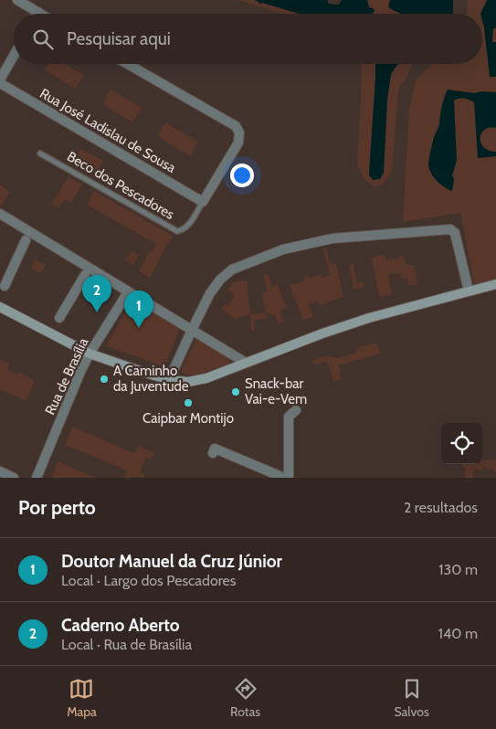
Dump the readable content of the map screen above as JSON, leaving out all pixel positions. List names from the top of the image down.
{
  "streets": {
    "street": ["Rua José Ladislau de Sousa", "Rua de Brasília"],
    "lane": ["Beco dos Pescadores"]
  },
  "crossings": [
    ["Rua José Ladislau de Sousa", "Beco dos Pescadores"]
  ],
  "places": ["A Caminho da Juventude", "Snack-bar Vai-e-Vem", "Caipbar Montijo"],
  "page": {
    "search": "Pesquisar aqui",
    "pins": ["2", "1"],
    "heading": ["Por perto", "2 resultados"],
    "list": [
      {
        "mark": "1",
        "name": "Doutor Manuel da Cruz Júnior",
        "note": "Local · Largo dos Pescadores",
        "value": "130 m"
      },
      {
        "mark": "2",
        "name": "Caderno Aberto",
        "note": "Local · Rua de Brasília",
        "value": "140 m"
      }
    ],
    "nav": ["Mapa", "Rotas", "Salvos"]
  }
}
